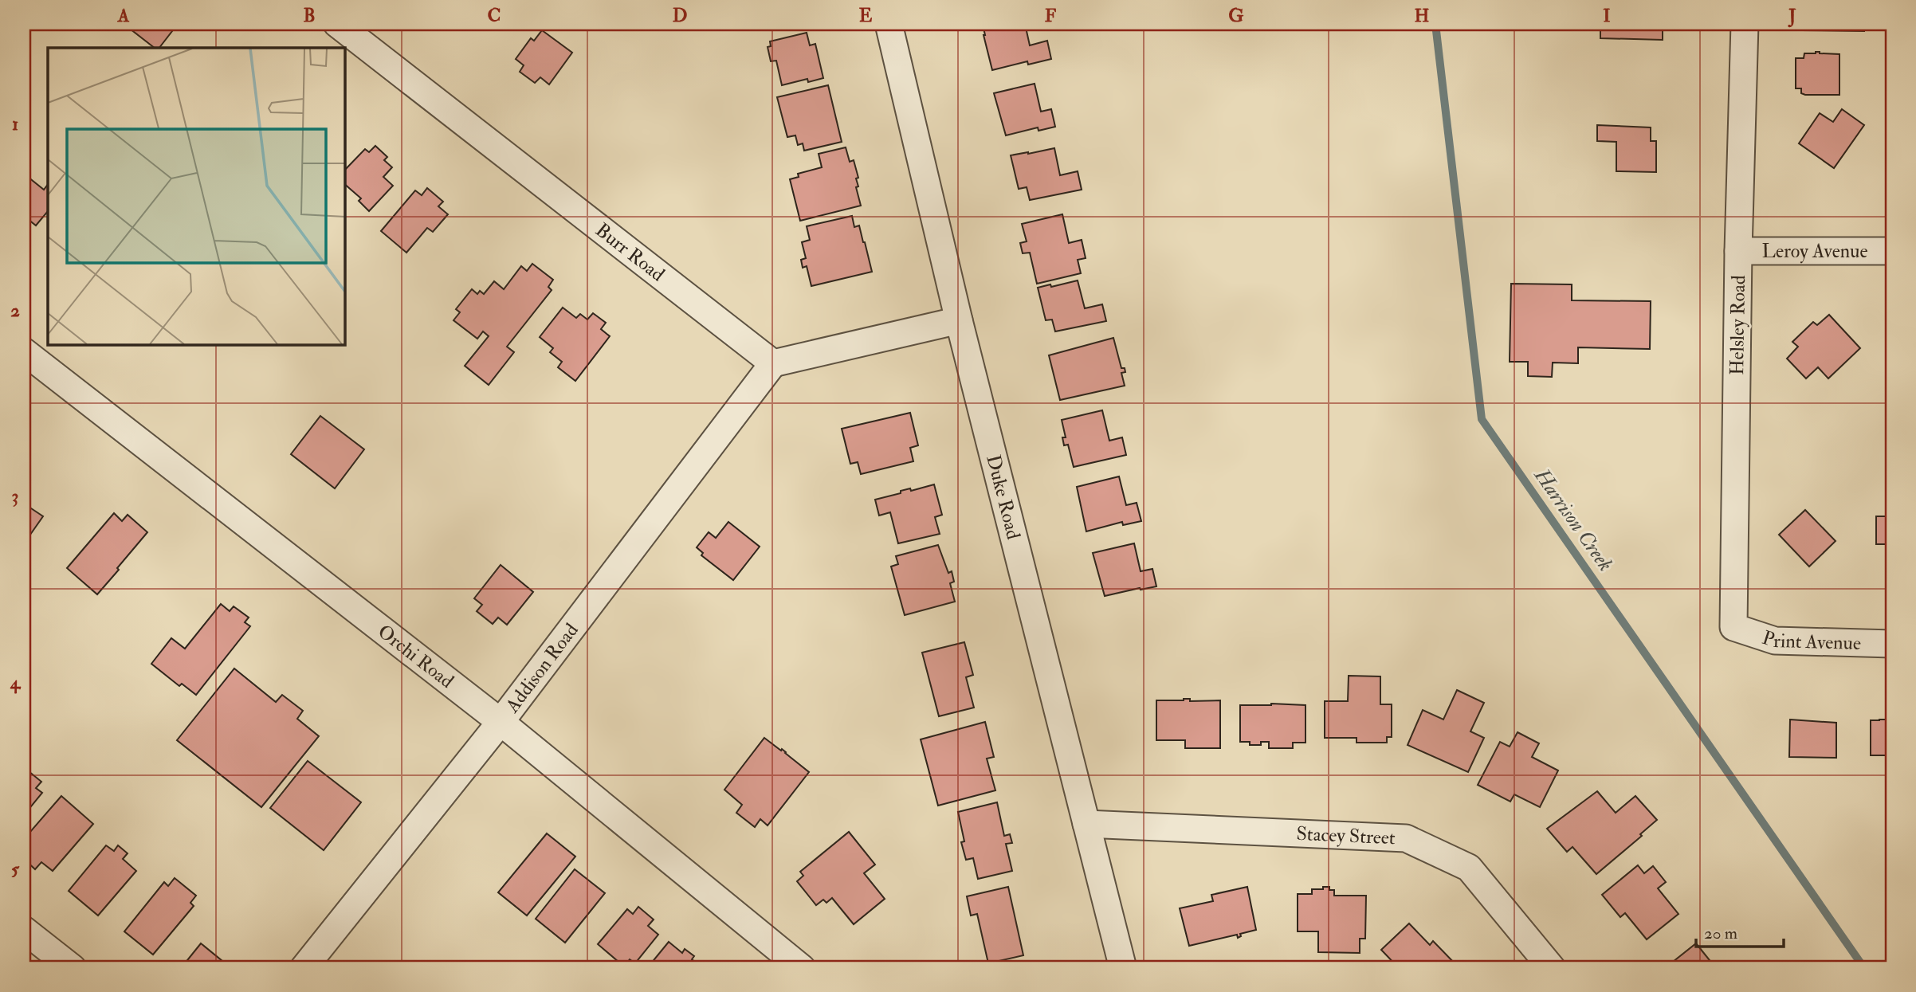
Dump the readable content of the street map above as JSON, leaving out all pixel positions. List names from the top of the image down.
{
  "streets": {
    "street": [
      "Leroy Avenue",
      "Burr Road",
      "Helsley Road",
      "Duke Road",
      "Print Avenue",
      "Orchi Road",
      "Addison Road",
      "Stacey Street"
    ]
  },
  "crossings": [
    ["Leroy Avenue", "Helsley Road"],
    ["Burr Road", "Addison Road"],
    ["Helsley Road", "Print Avenue"],
    ["Duke Road", "Stacey Street"],
    ["Orchi Road", "Addison Road"]
  ],
  "water": ["Harrison Creek"],
  "scale_bar": "20 m",
  "grid": {
    "columns": [
      "A",
      "B",
      "C",
      "D",
      "E",
      "F",
      "G",
      "H",
      "I",
      "J"
    ],
    "rows": [
      "1",
      "2",
      "3",
      "4",
      "5"
    ]
  }
}
